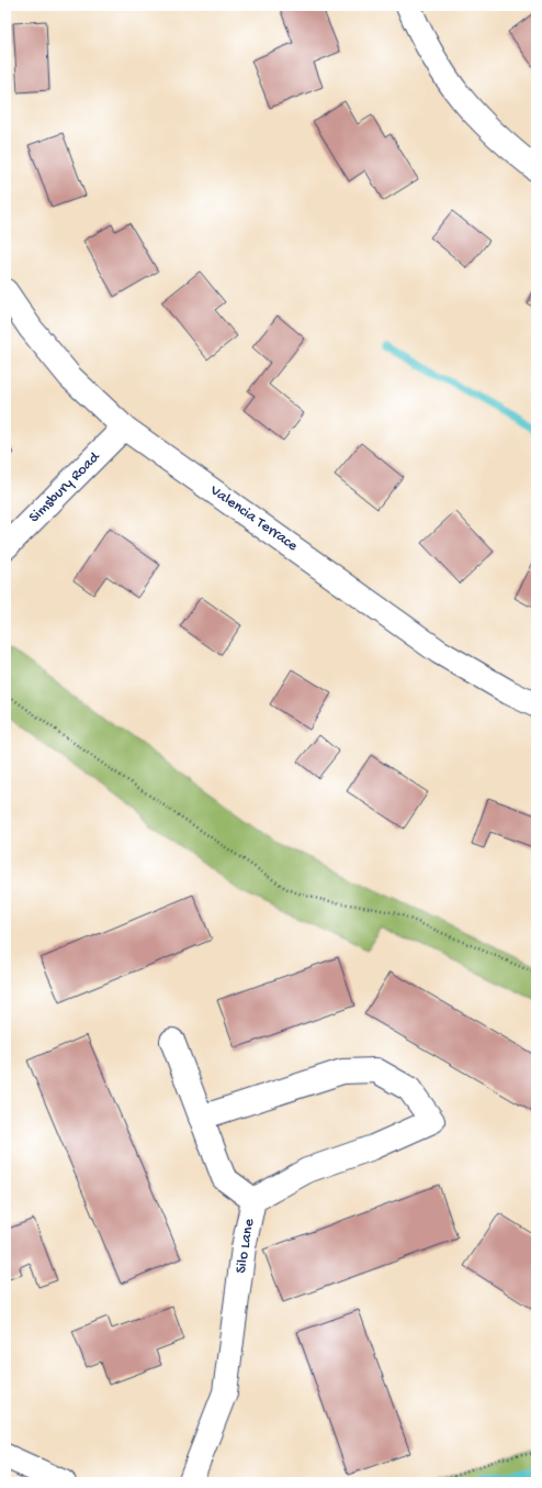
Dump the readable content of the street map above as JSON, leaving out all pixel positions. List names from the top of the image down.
{
  "streets": {
    "street": ["Simsbury Road", "Valencia Terrace", "Silo Lane"]
  },
  "crossings": [
    ["Simsbury Road", "Valencia Terrace"]
  ]
}
